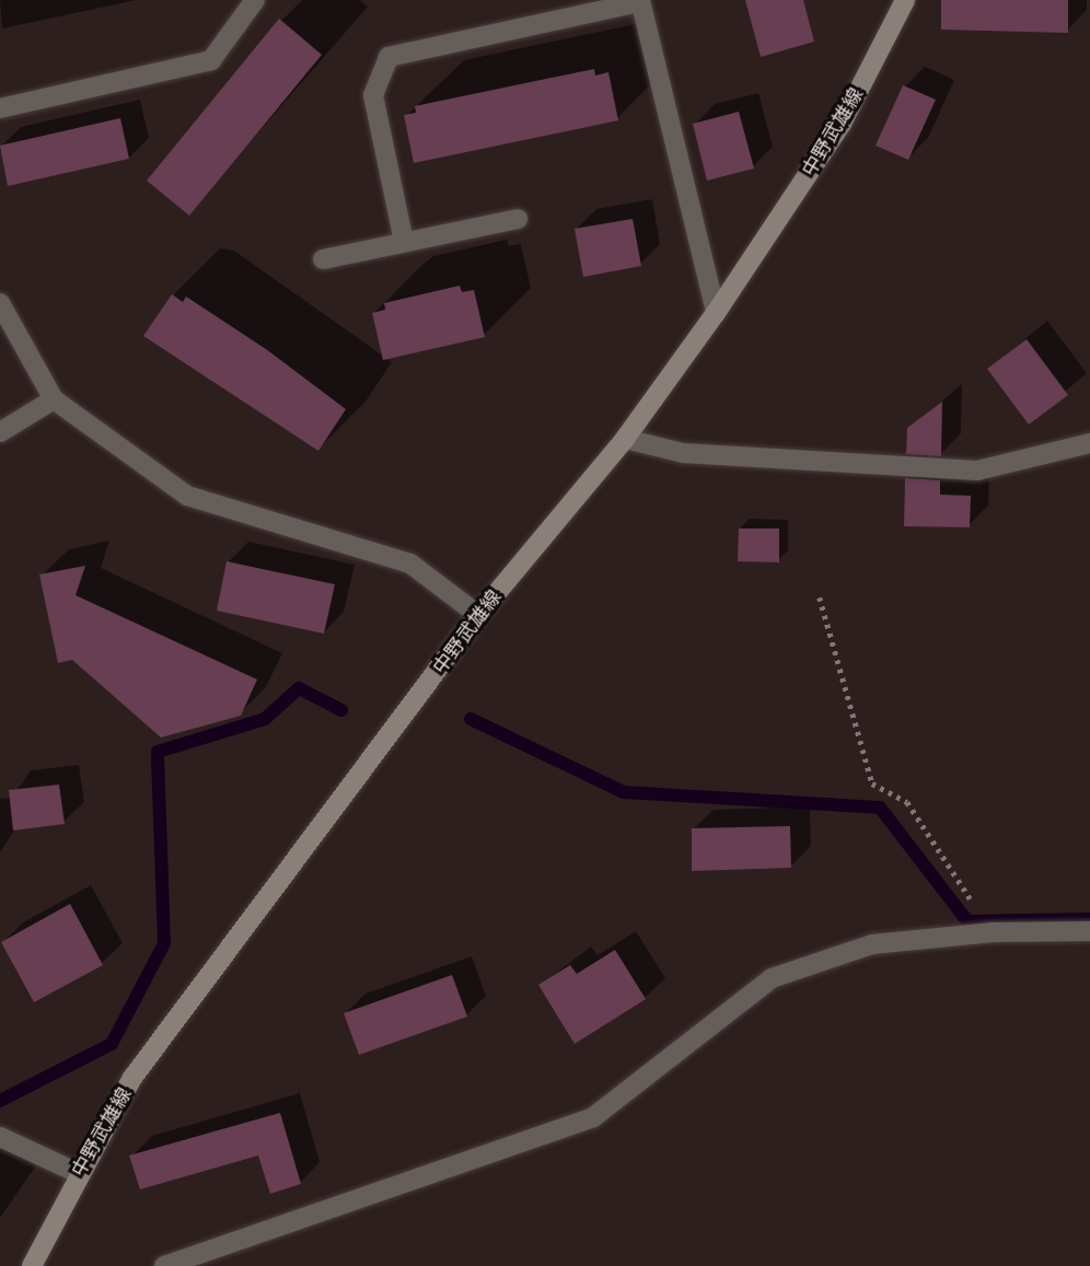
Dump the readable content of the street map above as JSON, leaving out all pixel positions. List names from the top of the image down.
{
  "streets": {
    "main road": ["中野武雄線"]
  }
}
